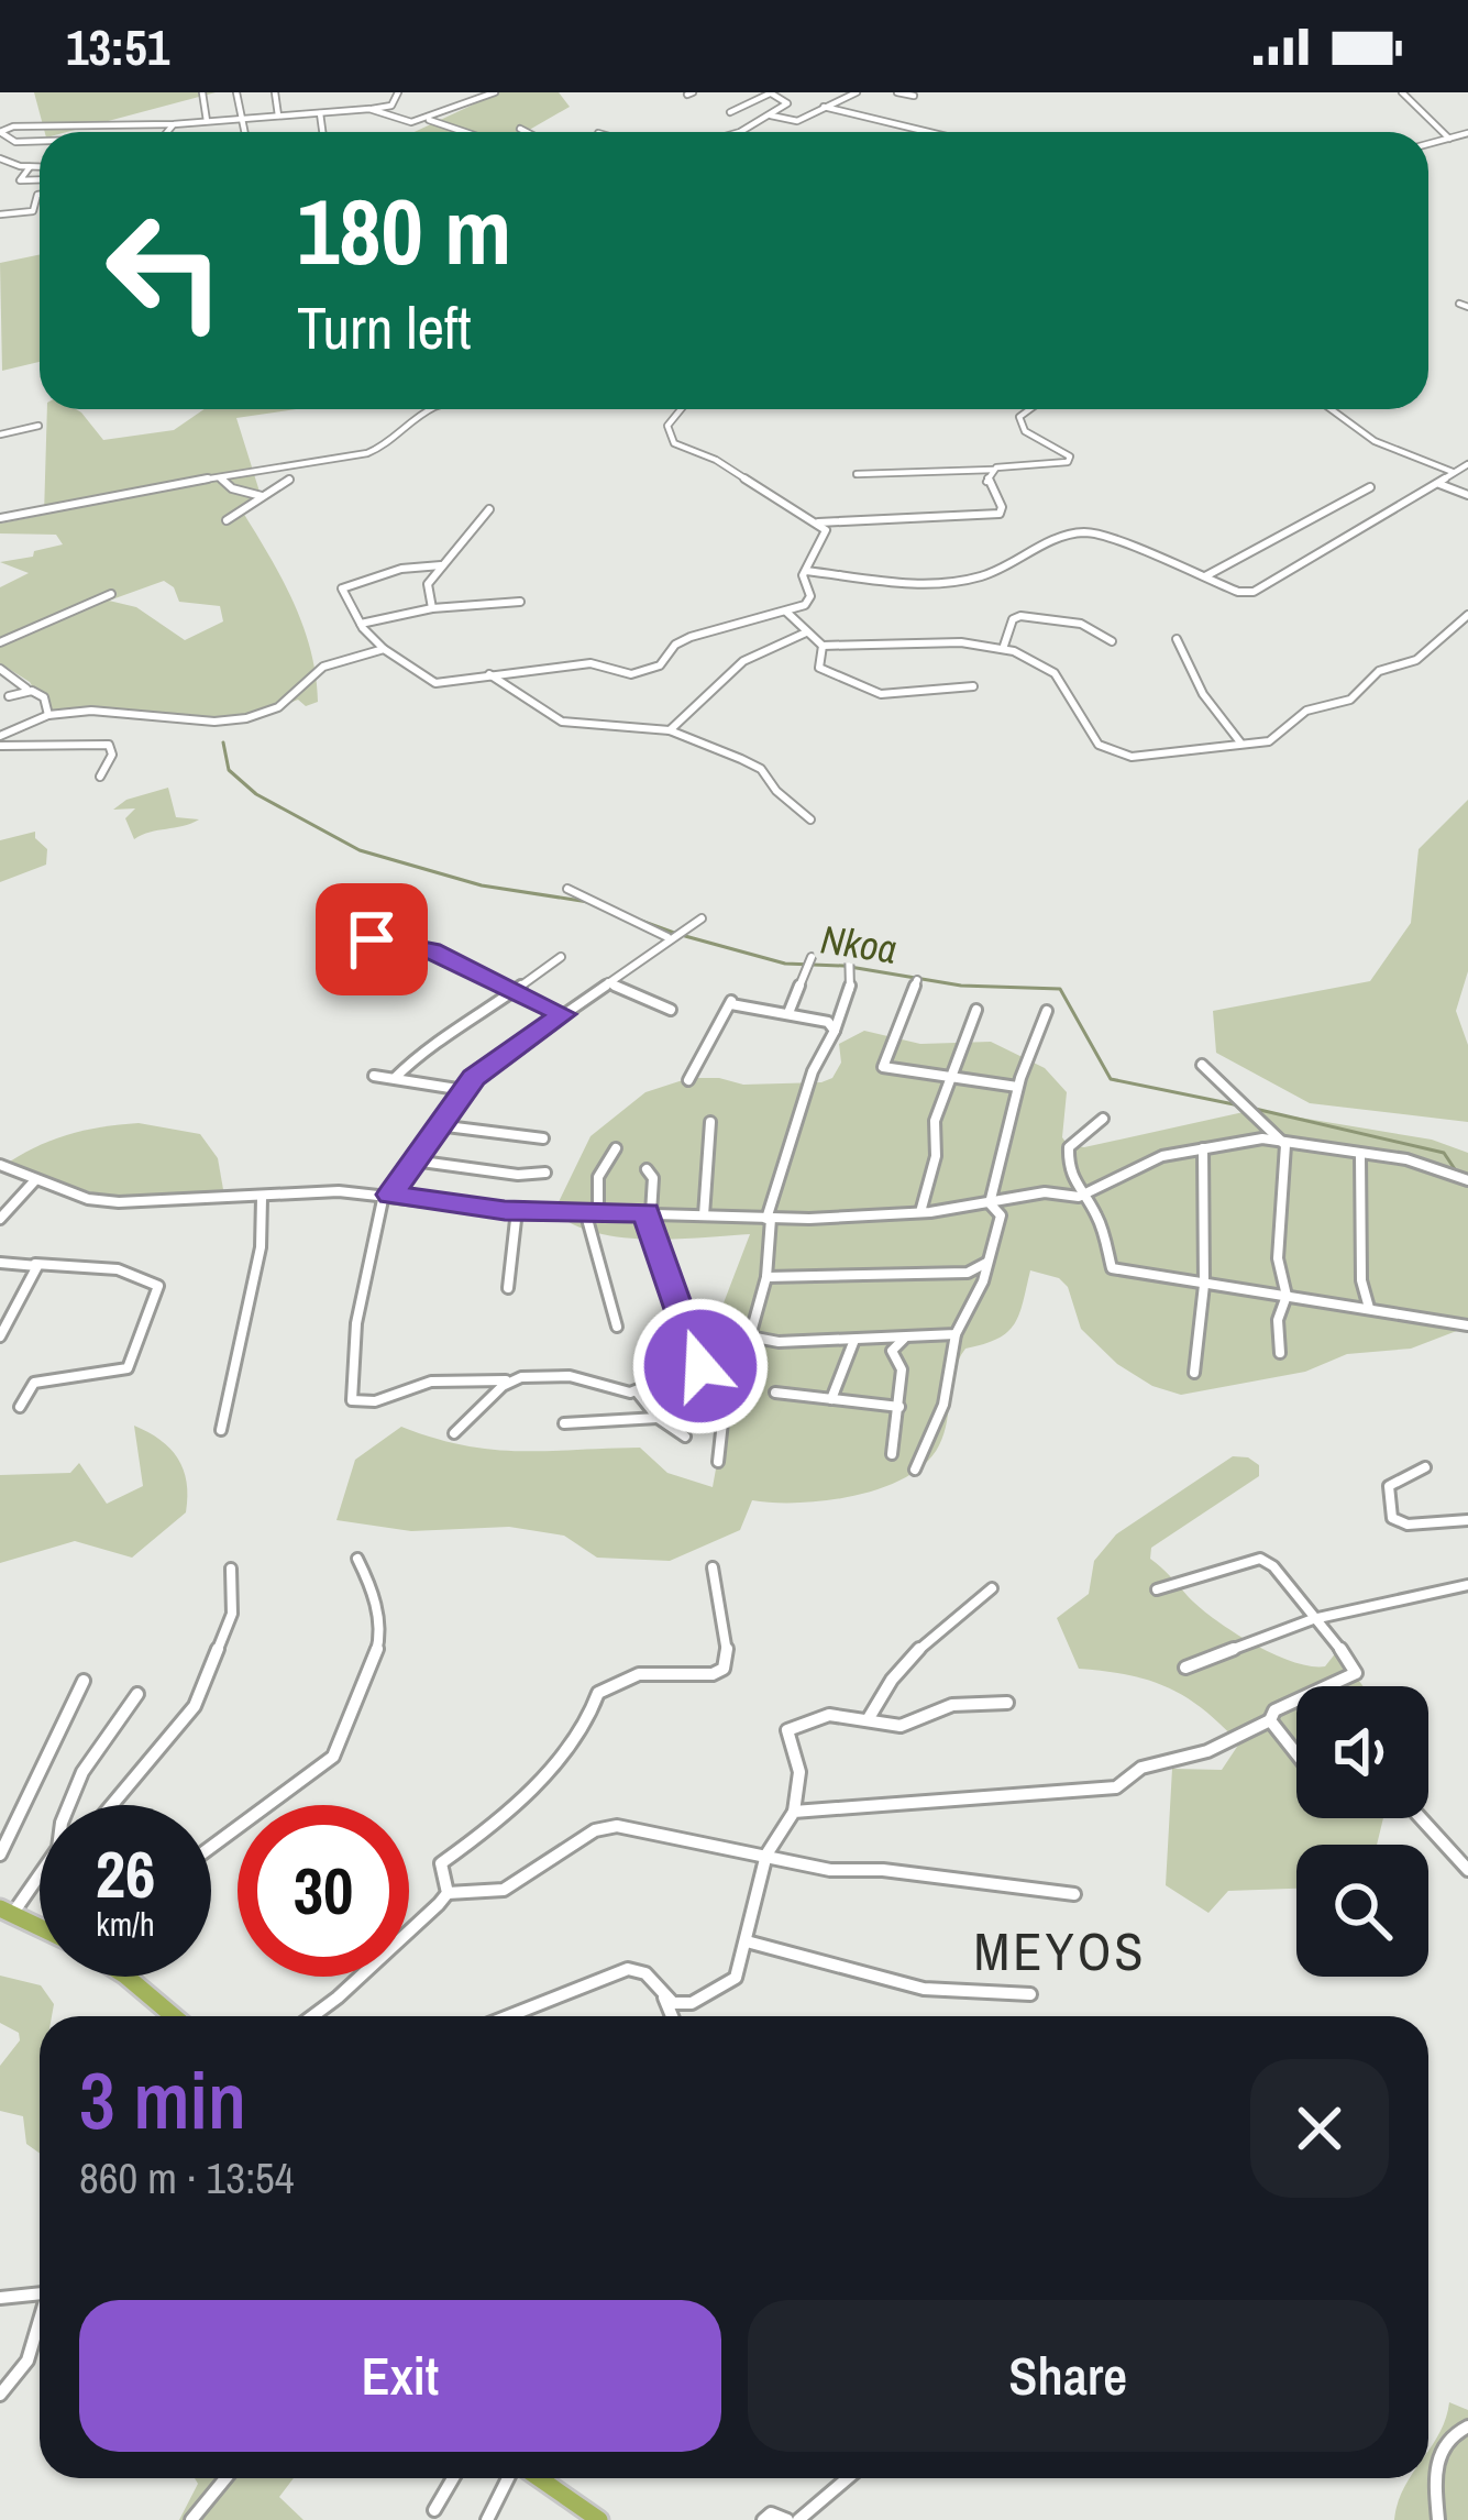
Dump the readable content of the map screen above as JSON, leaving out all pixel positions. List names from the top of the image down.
{
  "districts": ["MEYOS"],
  "water": ["Nkoa"],
  "page": {
    "status": "13:51",
    "turn": ["180 m", "Turn left"],
    "speed": "26 km/h",
    "limit": "30",
    "heading": ["3 min", "860 m · 13:54"],
    "buttons": ["Exit", "Share"]
  }
}
